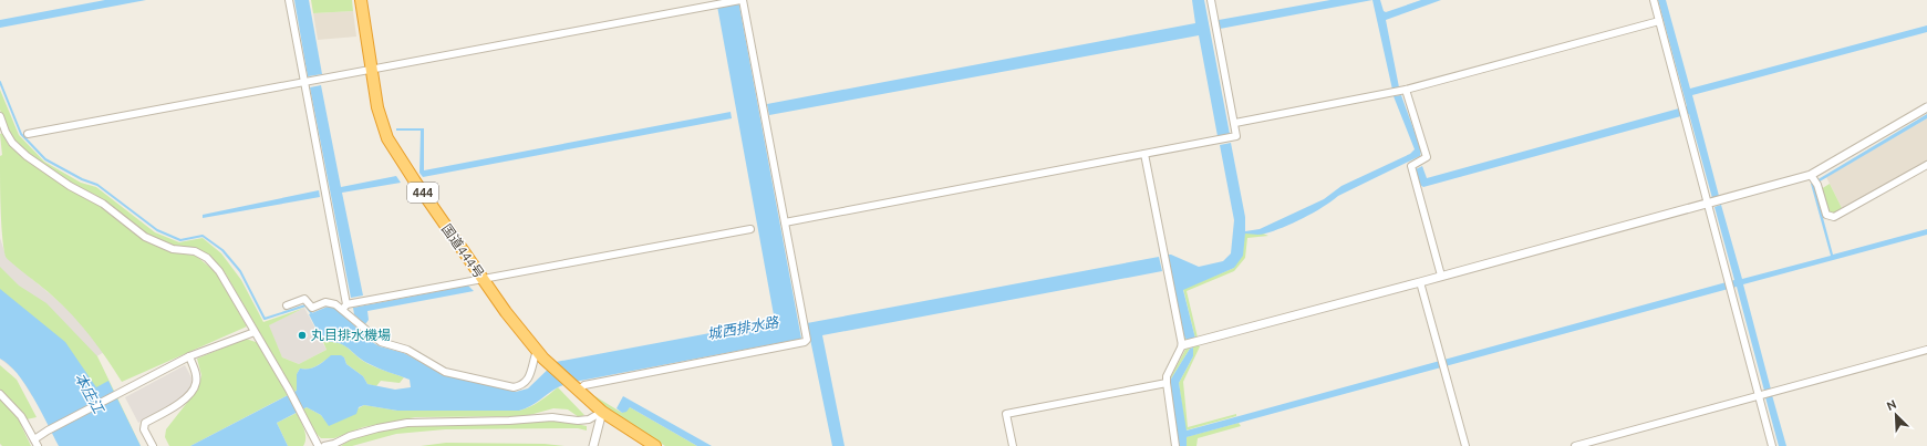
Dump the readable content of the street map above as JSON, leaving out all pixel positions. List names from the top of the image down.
{
  "streets": {
    "highway": ["444", "国道444号"]
  },
  "water": ["城西排水路", "本庄江"],
  "places": ["丸目排水機場"],
  "north": "top left"
}
